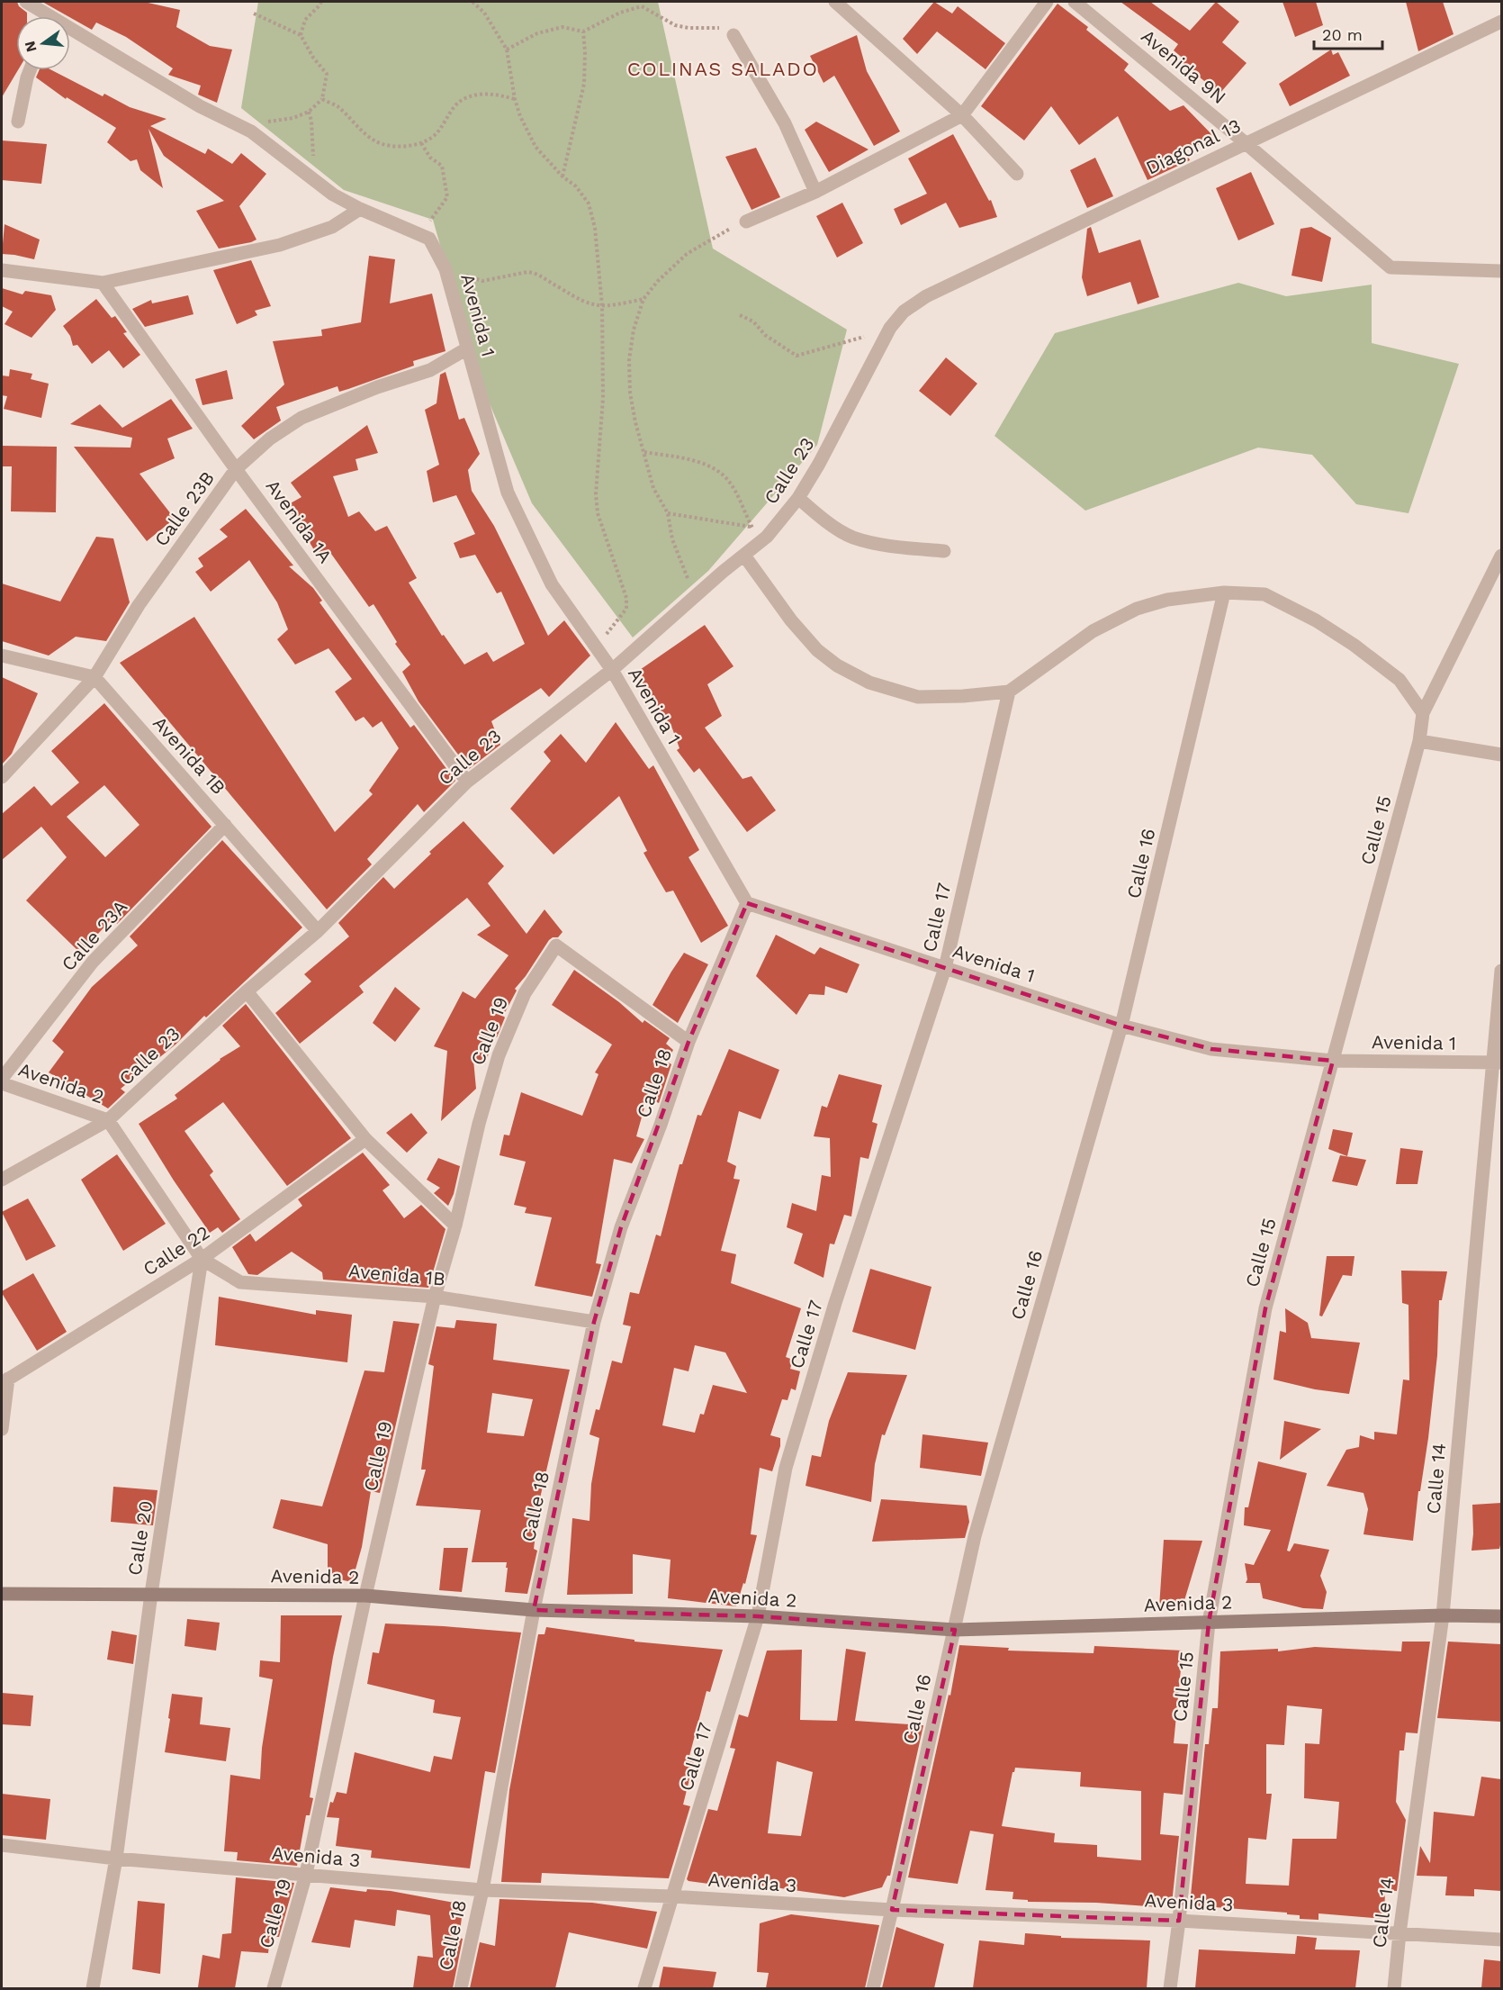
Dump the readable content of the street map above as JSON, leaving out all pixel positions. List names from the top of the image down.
{
  "streets": {
    "street": [
      "Avenida 9N",
      "Diagonal 13",
      "Avenida 1",
      "Calle 23",
      "Calle 23B",
      "Avenida 1A",
      "Avenida 1B",
      "Calle 15",
      "Calle 16",
      "Calle 17",
      "Calle 23A",
      "Calle 19",
      "Avenida 2",
      "Calle 18",
      "Calle 22",
      "Calle 14",
      "Calle 20",
      "Avenida 3"
    ]
  },
  "crossings": [
    ["Avenida 9N", "Diagonal 13"],
    ["Diagonal 13", "Calle 23"],
    ["Avenida 1", "Calle 23"],
    ["Avenida 1", "Calle 23B"],
    ["Avenida 1", "Calle 15"],
    ["Avenida 1", "Calle 16"],
    ["Avenida 1", "Calle 17"],
    ["Avenida 1", "Calle 18"],
    ["Avenida 1", "Calle 14"],
    ["Calle 23", "Avenida 1A"],
    ["Calle 23", "Avenida 1B"],
    ["Calle 23", "Avenida 2"],
    ["Calle 23B", "Avenida 1A"],
    ["Calle 23B", "Avenida 1B"],
    ["Avenida 1B", "Calle 23A"],
    ["Avenida 1B", "Calle 19"],
    ["Avenida 1B", "Calle 18"],
    ["Avenida 1B", "Calle 22"],
    ["Avenida 1B", "Calle 20"],
    ["Calle 15", "Avenida 2"],
    ["Calle 15", "Avenida 3"],
    ["Calle 16", "Avenida 2"],
    ["Calle 16", "Avenida 3"],
    ["Calle 17", "Avenida 2"],
    ["Calle 17", "Avenida 3"],
    ["Calle 23A", "Avenida 2"],
    ["Calle 19", "Avenida 2"],
    ["Calle 19", "Calle 18"],
    ["Calle 19", "Avenida 3"],
    ["Avenida 2", "Calle 18"],
    ["Avenida 2", "Calle 14"],
    ["Avenida 2", "Calle 20"],
    ["Calle 18", "Avenida 3"],
    ["Calle 22", "Calle 20"],
    ["Calle 14", "Avenida 3"],
    ["Calle 20", "Avenida 3"]
  ],
  "districts": ["COLINAS SALADO"],
  "scale_bar": "20 m",
  "north": "left"
}
